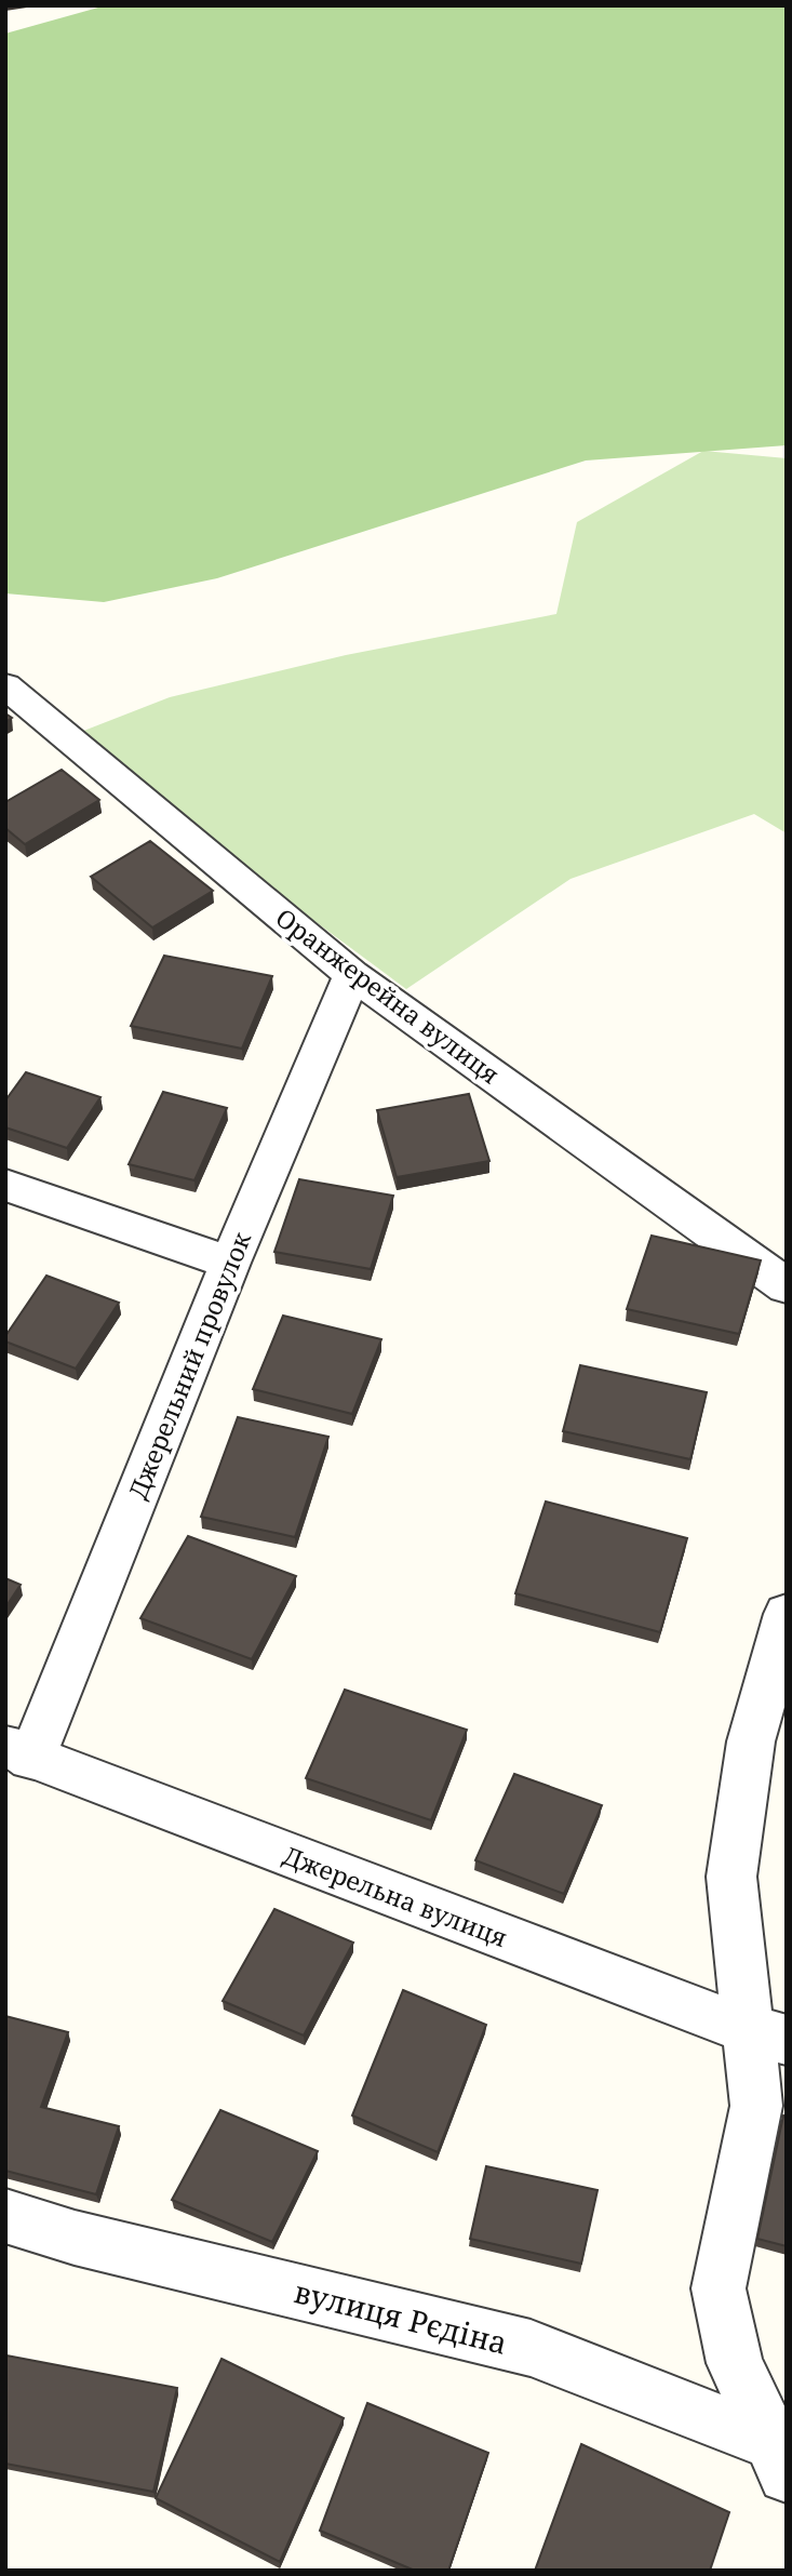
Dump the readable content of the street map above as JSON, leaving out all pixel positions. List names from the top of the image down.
{
  "streets": {
    "street": [
      "Оранжерейна вулиця",
      "Джерельний провулок",
      "Джерельна вулиця",
      "вулиця Рєдіна"
    ]
  },
  "crossings": [
    ["Оранжерейна вулиця", "Джерельний провулок"],
    ["Джерельний провулок", "Джерельна вулиця"]
  ]
}
